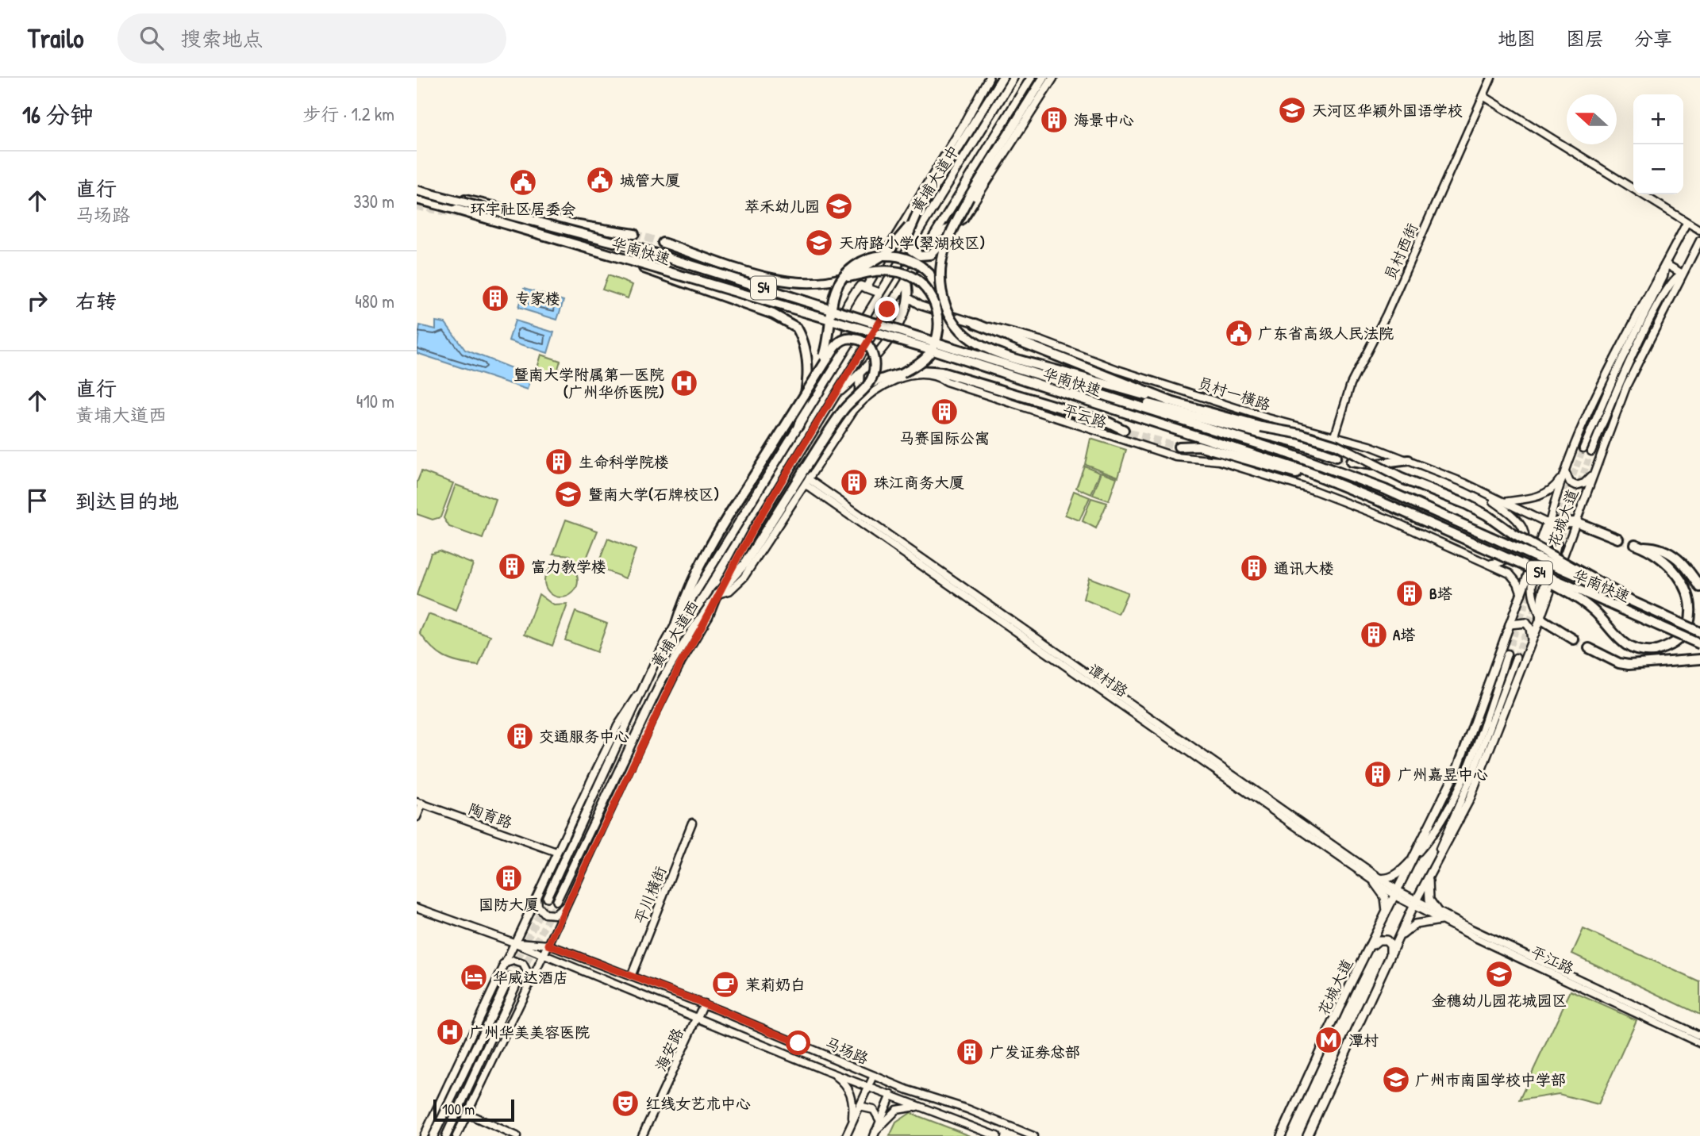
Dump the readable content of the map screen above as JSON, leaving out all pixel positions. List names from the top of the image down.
{
  "streets": {
    "highway": ["华南快速", "S4"],
    "main road": ["黄埔大道中", "花城大道", "黄埔大道西"],
    "street": [
      "员村西街",
      "员村一横路",
      "平云路",
      "谭村路",
      "陶育路",
      "平川横街",
      "平江路",
      "海安路",
      "马场路"
    ]
  },
  "crossings": [
    ["黄埔大道中", "黄埔大道西"],
    ["员村西街", "员村一横路"],
    ["员村一横路", "花城大道"],
    ["平云路", "花城大道"],
    ["平云路", "黄埔大道西"],
    ["平云路", "谭村路"],
    ["花城大道", "谭村路"],
    ["花城大道", "平江路"],
    ["谭村路", "平江路"],
    ["平川横街", "马场路"],
    ["海安路", "马场路"]
  ],
  "places": {
    "school or university": [
      "天河区华颖外国语学校",
      "萃禾幼儿园",
      "天府路小学(翠湖校区)",
      "暨南大学(石牌校区)",
      "金穗幼儿园花城园区",
      "广州市南国学校中学部"
    ],
    "building": [
      "海景中心",
      "专家楼",
      "马赛国际公寓",
      "生命科学院楼",
      "珠江商务大厦",
      "富力教学楼",
      "通讯大楼",
      "B塔",
      "A塔",
      "交通服务中心",
      "广州嘉昱中心",
      "国防大厦",
      "广发证券总部"
    ],
    "public building": ["城管大厦", "环宇社区居委会", "广东省高级人民法院"],
    "hospital": ["暨南大学附属第一医院 (广州华侨医院)", "广州华美美容医院"],
    "hotel": ["华威达酒店"],
    "cafe": ["茉莉奶白"],
    "metro station": ["潭村"],
    "theatre": ["红线女艺术中心"]
  },
  "scale_bar": "100 m",
  "north": "left",
  "page": {
    "header": "Trailo",
    "search": "搜索地点",
    "nav": ["地图", "图层", "分享"],
    "heading": ["16 分钟", "步行 · 1.2 km"],
    "map_buttons": ["+", "−"],
    "list": [
      ["直行", "马场路", "330 m"],
      ["右转", "480 m"],
      ["直行", "黄埔大道西", "410 m"],
      "到达目的地"
    ],
    "scale": "100 m"
  }
}
